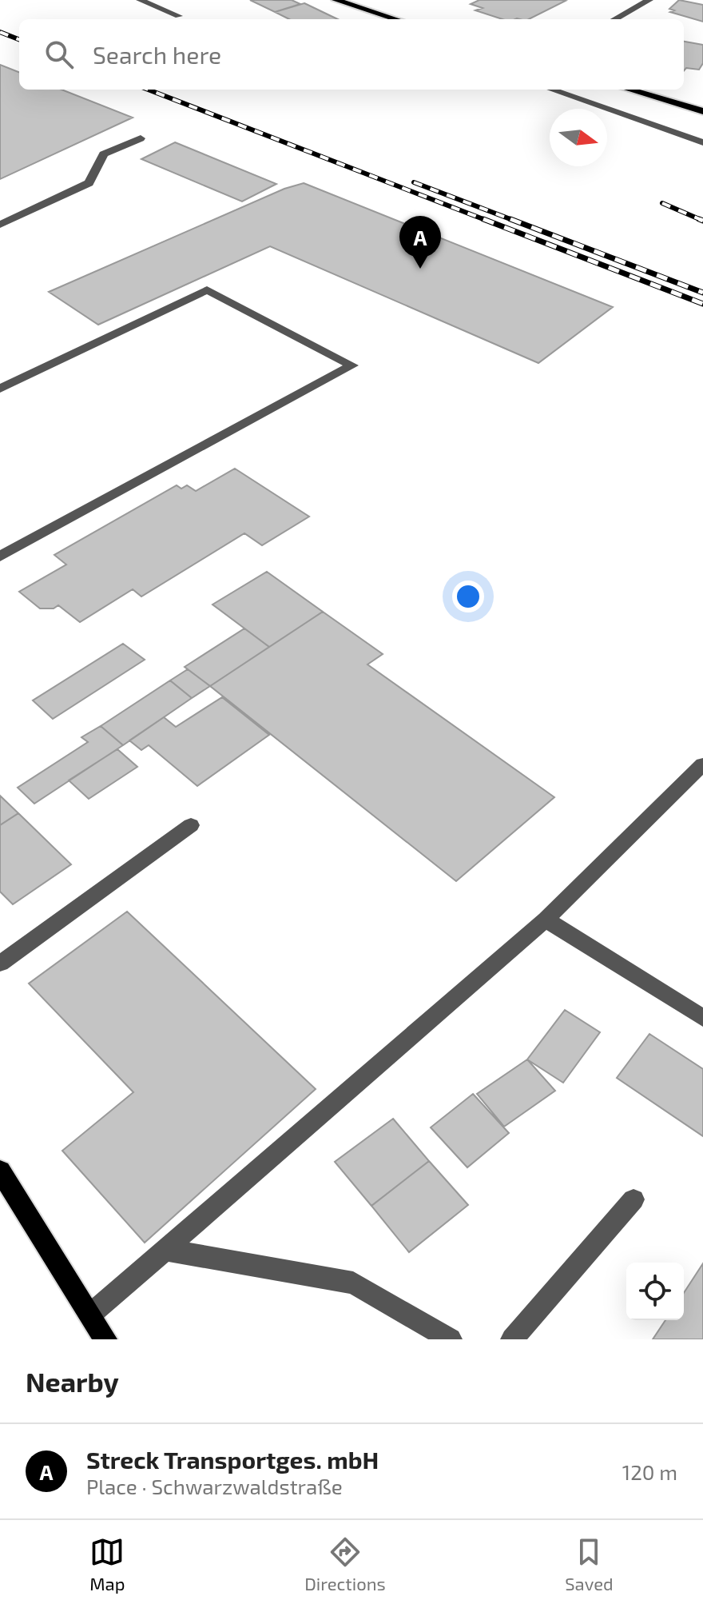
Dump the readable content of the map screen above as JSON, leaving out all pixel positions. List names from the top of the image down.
{
  "north": "right",
  "page": {
    "search": "Search here",
    "pins": "A",
    "heading": "Nearby",
    "list": [
      {
        "mark": "A",
        "name": "Streck Transportges. mbH",
        "note": "Place · Schwarzwaldstraße",
        "value": "120 m"
      }
    ],
    "nav": ["Map", "Directions", "Saved"]
  }
}
